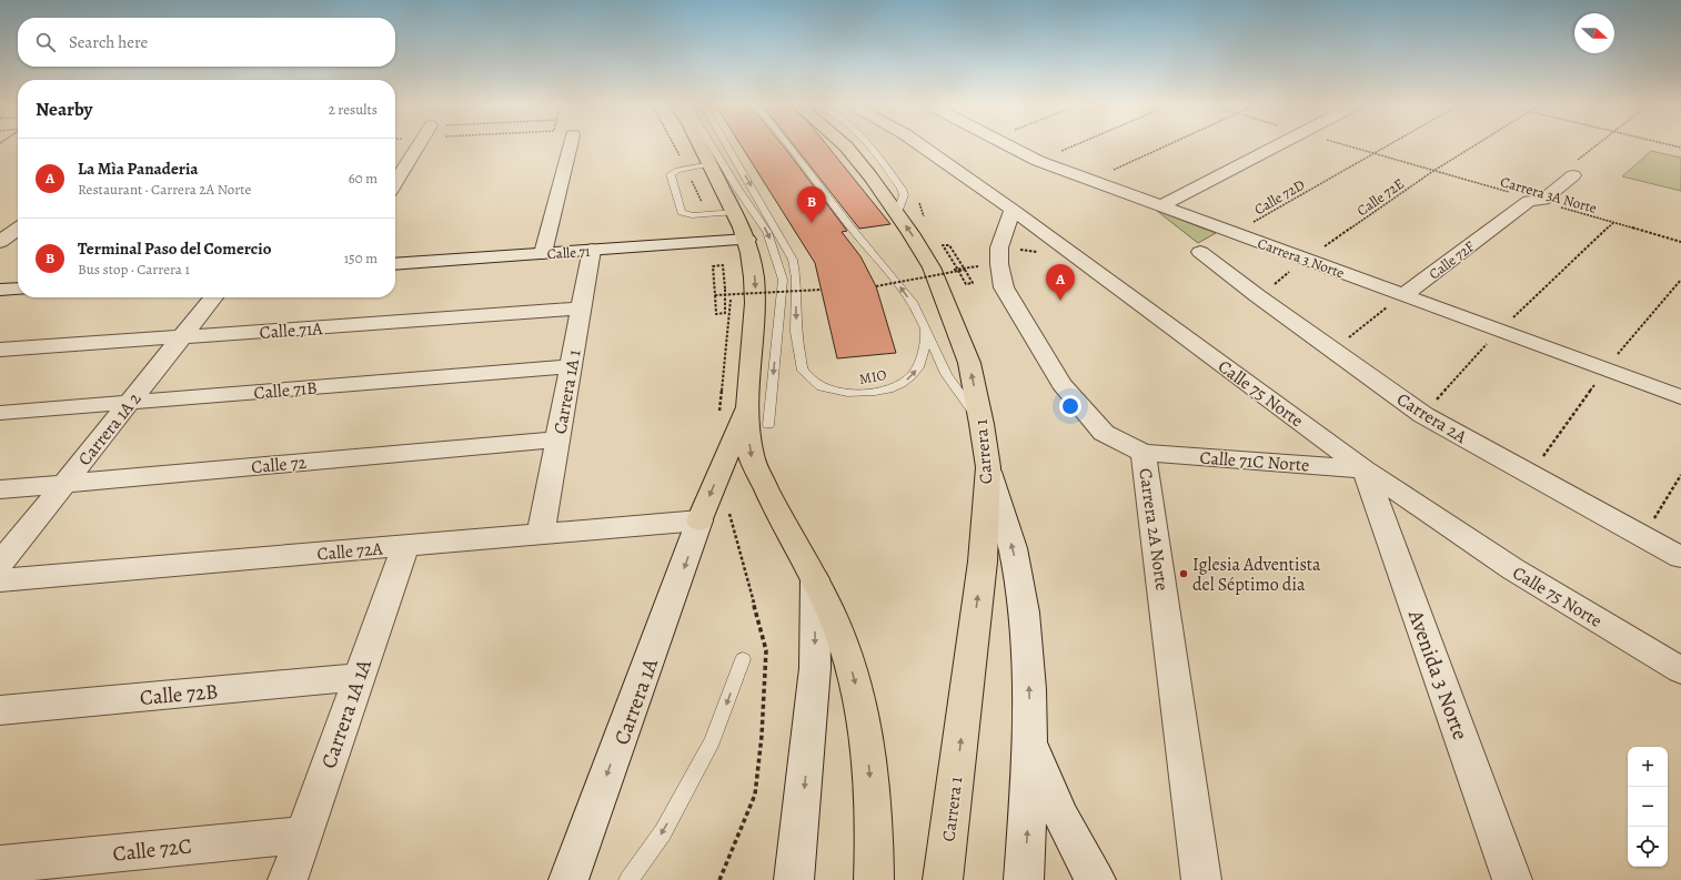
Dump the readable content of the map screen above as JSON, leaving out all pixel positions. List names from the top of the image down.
{
  "streets": {
    "highway": ["Carrera 1"],
    "street": [
      "Calle 71",
      "Carrera 3 Norte",
      "Calle 72F",
      "Calle 71A",
      "Calle 71B",
      "Carrera 1A 1",
      "Calle 75 Norte",
      "Carrera 2A",
      "Carrera 1A 2",
      "Calle 71C Norte",
      "Calle 72",
      "Carrera 2A Norte",
      "Calle 72A",
      "Avenida 3 Norte",
      "Calle 72B",
      "Carrera 1A",
      "Carrera 1A 1A",
      "Calle 72C"
    ],
    "lane": ["MIO"],
    "path": ["Carrera 3A Norte", "Calle 72D", "Calle 72E"]
  },
  "crossings": [
    ["Carrera 3A Norte", "Calle 72D"],
    ["Carrera 3A Norte", "Calle 72E"],
    ["Carrera 3A Norte", "Calle 72F"],
    ["Calle 72D", "Carrera 3 Norte"],
    ["Calle 72E", "Carrera 3 Norte"],
    ["Calle 72E", "Carrera 2A"],
    ["Calle 71", "Carrera 1A 1"],
    ["Carrera 3 Norte", "Calle 72F"],
    ["Calle 71A", "Carrera 1A 1"],
    ["Calle 71A", "Carrera 1A 2"],
    ["Calle 71B", "Carrera 1A 1"],
    ["Calle 71B", "Carrera 1A 2"],
    ["Carrera 1A 1", "Calle 72"],
    ["Carrera 1A 1", "Calle 72A"],
    ["Calle 75 Norte", "Calle 71C Norte"],
    ["Calle 75 Norte", "Carrera 2A Norte"],
    ["Calle 75 Norte", "Avenida 3 Norte"],
    ["Carrera 1A 2", "Calle 72"],
    ["Calle 71C Norte", "Carrera 2A Norte"],
    ["Calle 71C Norte", "Avenida 3 Norte"],
    ["Calle 72A", "Carrera 1A"],
    ["Calle 72A", "Carrera 1A 1A"],
    ["Calle 72B", "Carrera 1A 1A"],
    ["Carrera 1A 1A", "Calle 72C"]
  ],
  "places": ["Iglesia Adventista del Séptimo dia"],
  "north": "right",
  "page": {
    "search": "Search here",
    "heading": ["Nearby", "2 results"],
    "list": [
      {
        "mark": "A",
        "name": "La Mìa Panaderia",
        "note": "Restaurant · Carrera 2A Norte",
        "value": "60 m"
      },
      {
        "mark": "B",
        "name": "Terminal Paso del Comercio",
        "note": "Bus stop · Carrera 1",
        "value": "150 m"
      }
    ],
    "pins": ["B", "A"],
    "map_buttons": ["+", "−"]
  }
}
